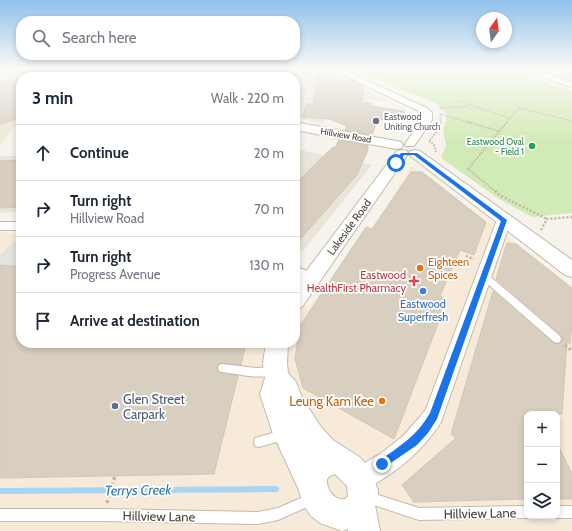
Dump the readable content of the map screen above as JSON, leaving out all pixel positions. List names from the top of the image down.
{
  "streets": {
    "street": ["Hillview Road", "Lakeside Road"],
    "lane": ["Hillview Lane"]
  },
  "crossings": [
    ["Hillview Road", "Lakeside Road"]
  ],
  "water": ["Terrys Creek"],
  "places": {
    "other": [
      "Eastwood Uniting Church",
      "Eastwood Oval - Field 1",
      "Eighteen Spices",
      "Eastwood Superfresh",
      "Leung Kam Kee",
      "Glen Street Carpark"
    ],
    "health": ["Eastwood HealthFirst Pharmacy"]
  },
  "north": "top",
  "page": {
    "search": "Search here",
    "heading": ["3 min", "Walk · 220 m"],
    "list": [
      ["Continue", "20 m"],
      ["Turn right", "Hillview Road", "70 m"],
      ["Turn right", "Progress Avenue", "130 m"],
      "Arrive at destination"
    ],
    "map_buttons": ["+", "−"]
  }
}
